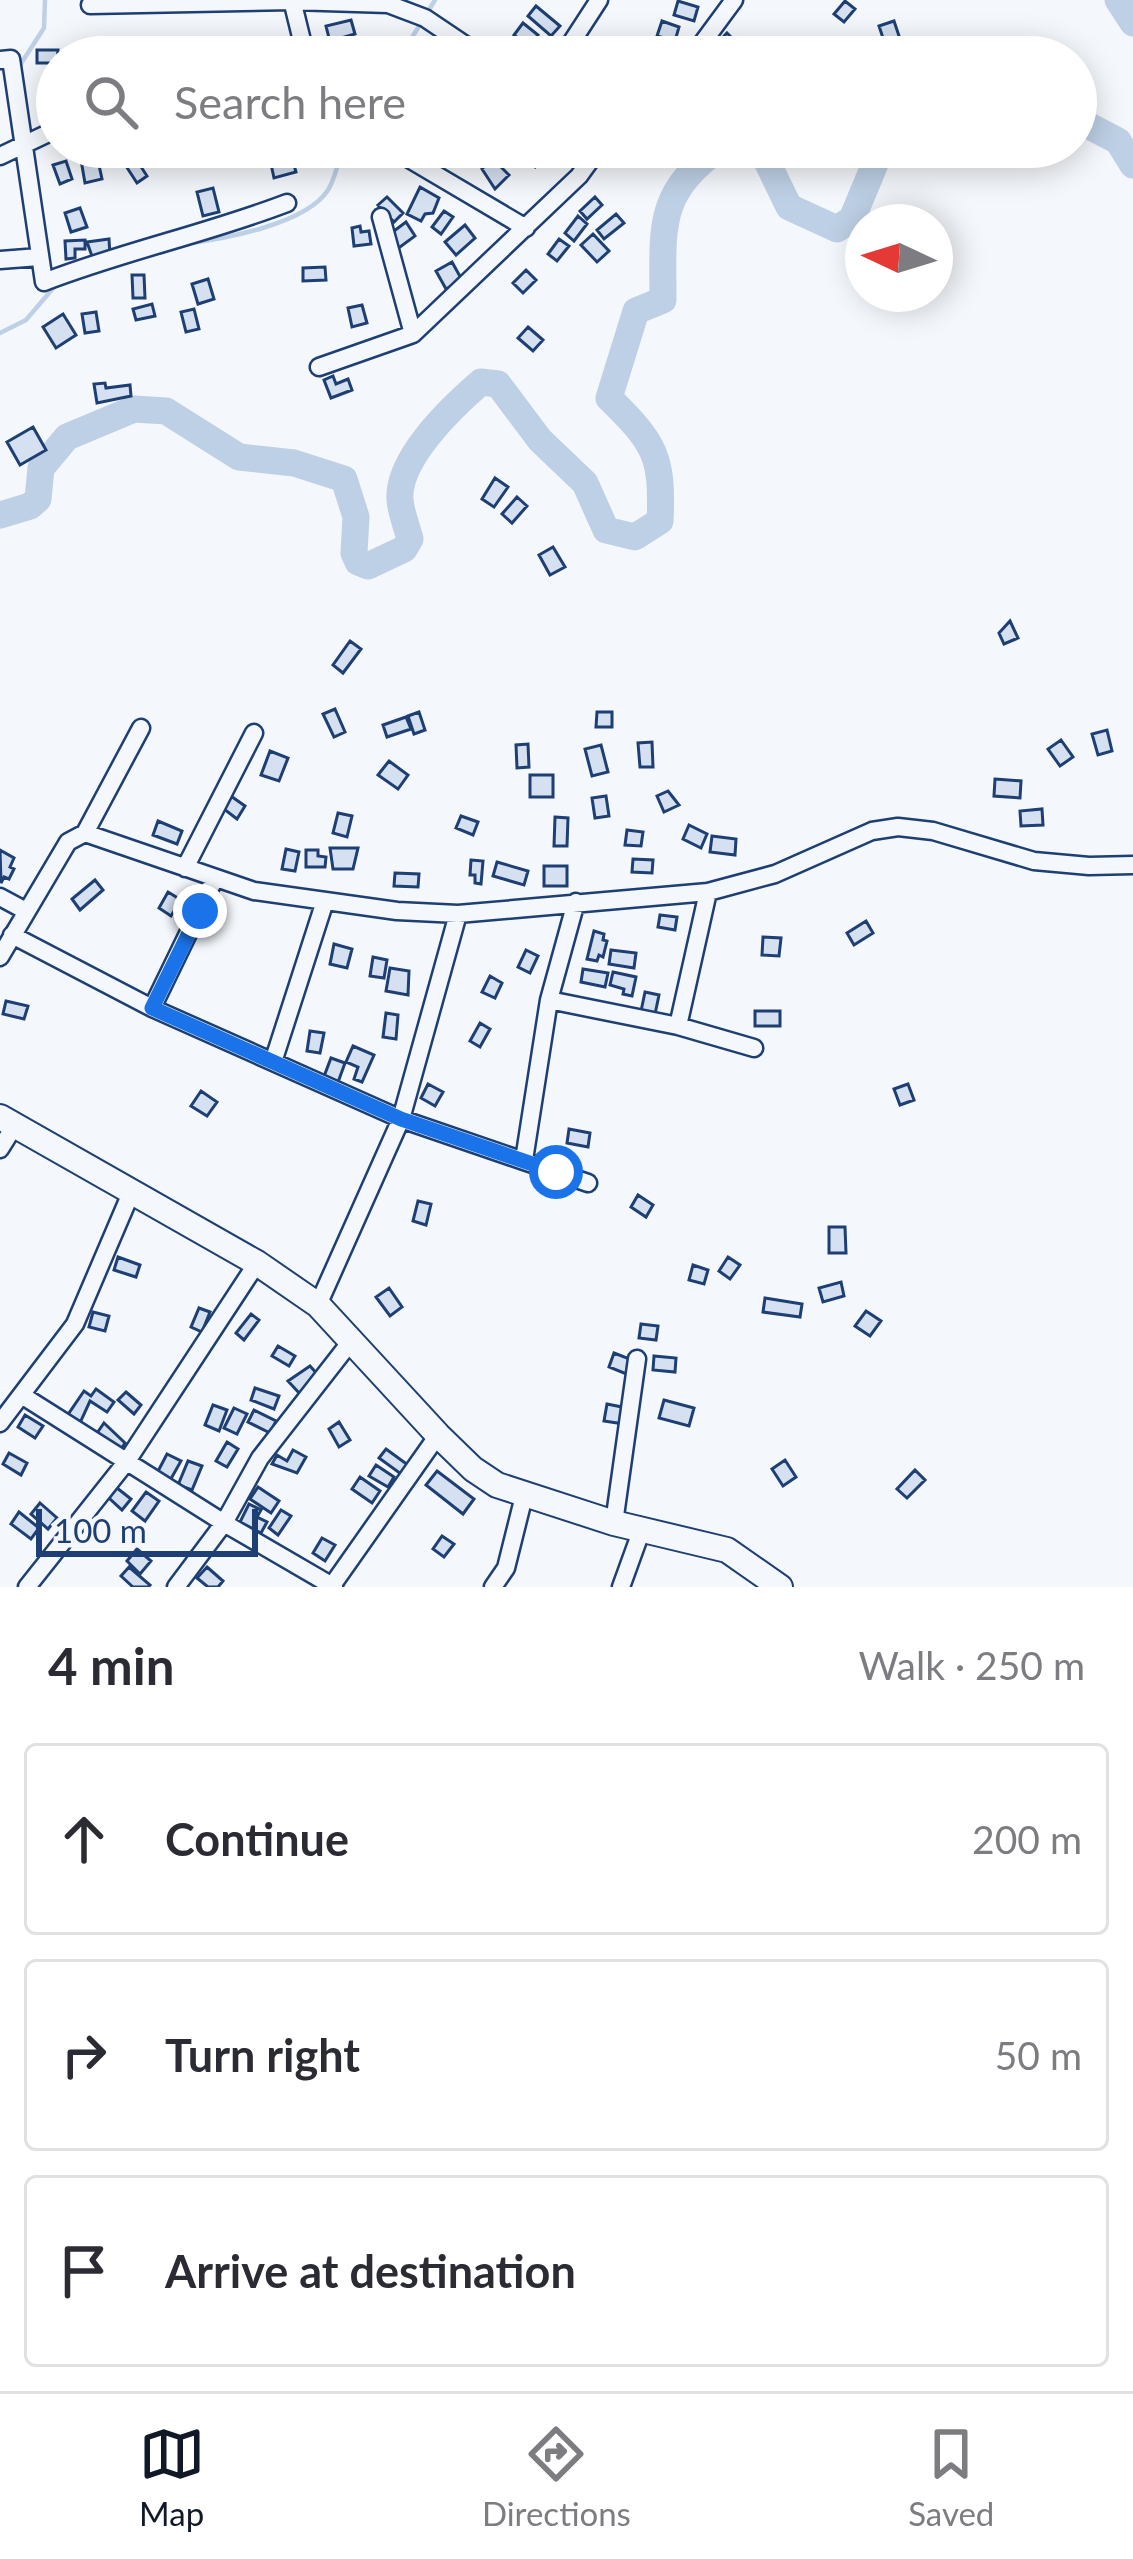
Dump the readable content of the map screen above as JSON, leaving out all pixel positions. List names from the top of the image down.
{
  "scale_bar": "100 m",
  "north": "left",
  "page": {
    "search": "Search here",
    "scale": "100 m",
    "heading": ["4 min", "Walk · 250 m"],
    "list": [
      ["Continue", "200 m"],
      ["Turn right", "50 m"],
      "Arrive at destination"
    ],
    "nav": ["Map", "Directions", "Saved"]
  }
}
